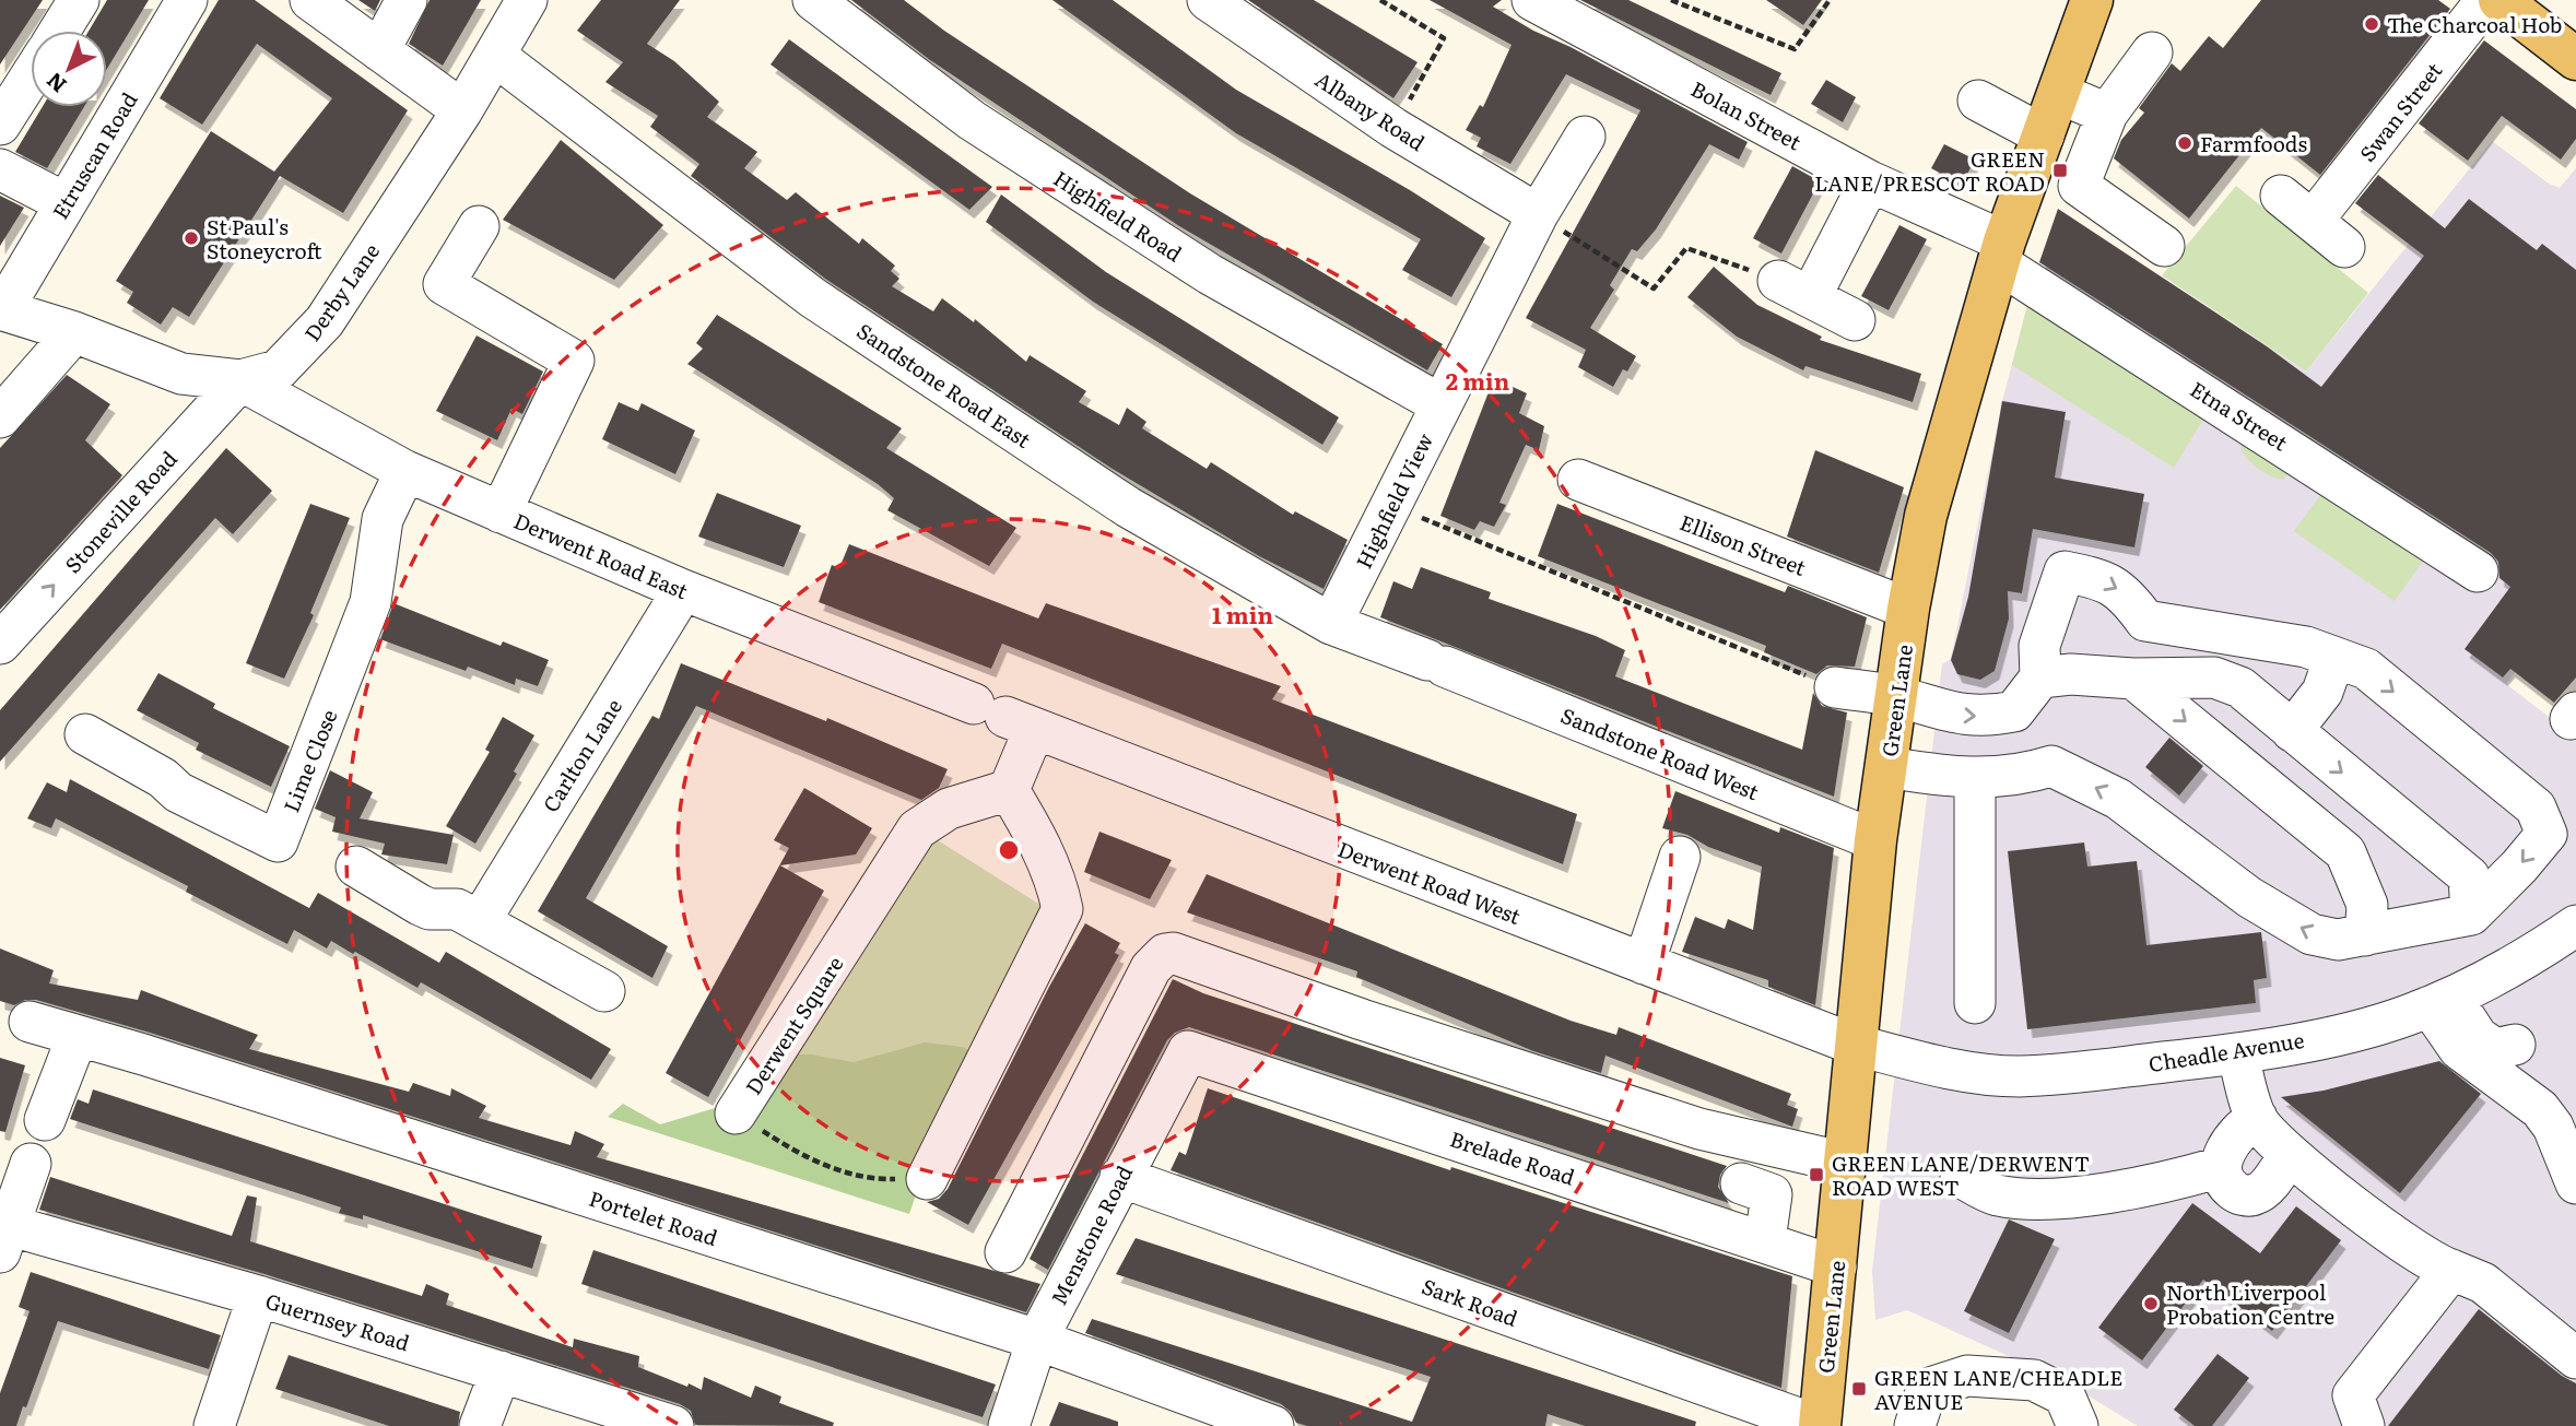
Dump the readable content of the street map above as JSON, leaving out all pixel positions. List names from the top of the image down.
{
  "streets": {
    "main road": ["Green Lane"],
    "street": [
      "Albany Road",
      "Swan Street",
      "Bolan Street",
      "Etruscan Road",
      "Highfield Road",
      "Derby Lane",
      "Sandstone Road East",
      "Etna Street",
      "Highfield View",
      "Stoneville Road",
      "Ellison Street",
      "Derwent Road East",
      "Sandstone Road West",
      "Carlton Lane",
      "Lime Close",
      "Derwent Road West",
      "Derwent Square",
      "Cheadle Avenue",
      "Brelade Road",
      "Portelet Road",
      "Menstone Road",
      "Sark Road",
      "Guernsey Road"
    ]
  },
  "crossings": [
    ["Albany Road", "Highfield View"],
    ["Bolan Street", "Etna Street"],
    ["Bolan Street", "Green Lane"],
    ["Etruscan Road", "Derby Lane"],
    ["Highfield Road", "Highfield View"],
    ["Derby Lane", "Sandstone Road East"],
    ["Derby Lane", "Stoneville Road"],
    ["Derby Lane", "Derwent Road East"],
    ["Sandstone Road East", "Highfield View"],
    ["Sandstone Road East", "Sandstone Road West"],
    ["Etna Street", "Green Lane"],
    ["Stoneville Road", "Derwent Road East"],
    ["Ellison Street", "Green Lane"],
    ["Derwent Road East", "Carlton Lane"],
    ["Derwent Road East", "Lime Close"],
    ["Derwent Road East", "Derwent Road West"],
    ["Green Lane", "Sandstone Road West"],
    ["Green Lane", "Derwent Road West"],
    ["Green Lane", "Cheadle Avenue"],
    ["Green Lane", "Brelade Road"],
    ["Green Lane", "Sark Road"],
    ["Derwent Road West", "Cheadle Avenue"],
    ["Brelade Road", "Menstone Road"],
    ["Portelet Road", "Menstone Road"],
    ["Menstone Road", "Sark Road"]
  ],
  "places": {
    "other": [
      "The Charcoal Hob",
      "Farmfoods",
      "St Paul's Stoneycroft",
      "North Liverpool Probation Centre"
    ],
    "transit": ["GREEN LANE/PRESCOT ROAD", "GREEN LANE/DERWENT ROAD WEST", "GREEN LANE/CHEADLE AVENUE"]
  },
  "north": "bottom left",
  "rings": ["2 min", "1 min"]
}
